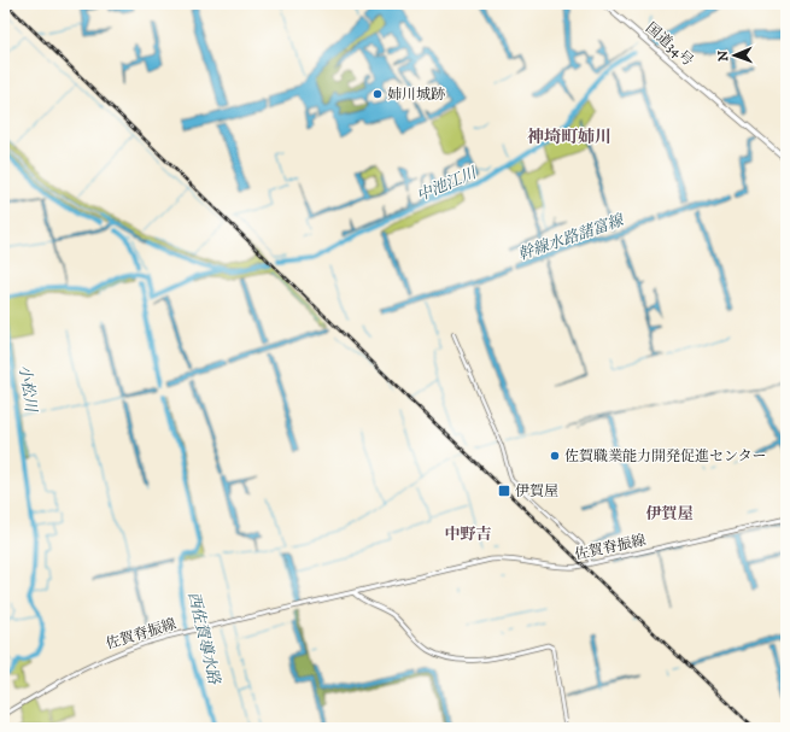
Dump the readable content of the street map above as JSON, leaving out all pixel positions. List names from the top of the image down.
{
  "streets": {
    "highway": ["国道34号"],
    "main road": ["佐賀脊振線"]
  },
  "districts": ["神埼町姉川", "伊賀屋", "中野吉"],
  "water": [
    "中池江川",
    "幹線水路諸富線",
    "小松川",
    "西佐賀導水路"
  ],
  "places": {
    "other": ["姉川城跡", "佐賀職業能力開発促進センター"],
    "transit": ["伊賀屋"]
  },
  "north": "left"
}
